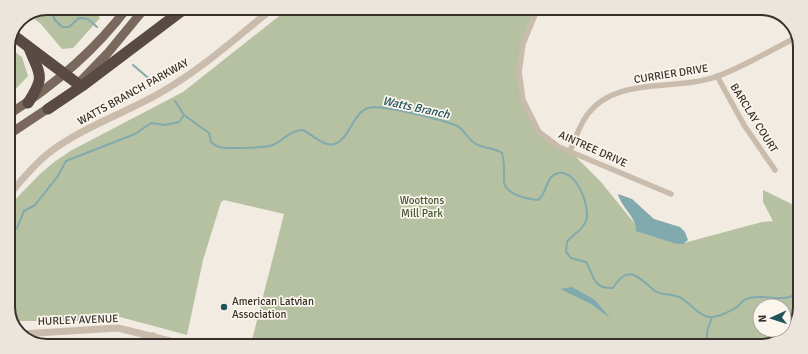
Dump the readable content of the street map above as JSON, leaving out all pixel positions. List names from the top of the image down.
{
  "streets": {
    "street": [
      "CURRIER DRIVE",
      "WATTS BRANCH PARKWAY",
      "BARCLAY COURT",
      "AINTREE DRIVE",
      "HURLEY AVENUE"
    ]
  },
  "crossings": [
    ["CURRIER DRIVE", "BARCLAY COURT"],
    ["CURRIER DRIVE", "AINTREE DRIVE"]
  ],
  "water": ["Watts Branch"],
  "parks": ["Woottons Mill Park"],
  "places": ["American Latvian Association"],
  "north": "left"
}
